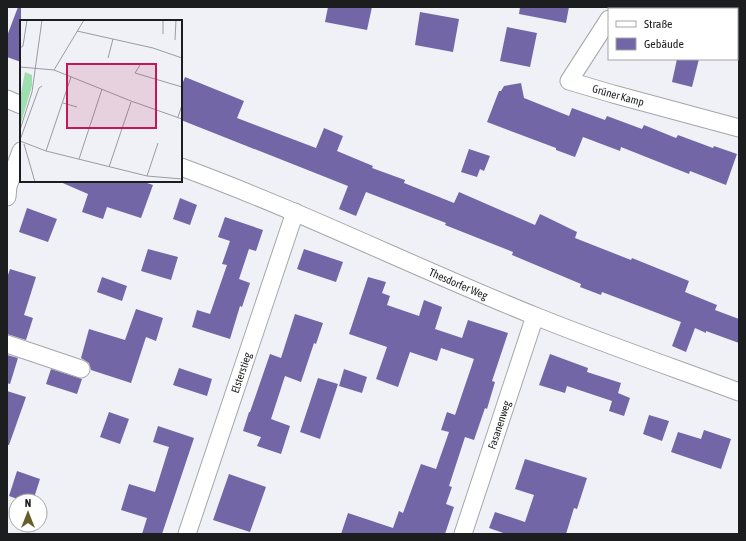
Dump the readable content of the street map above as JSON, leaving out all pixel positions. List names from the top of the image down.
{
  "streets": {
    "street": [
      "Grüner Kamp",
      "Thesdorfer Weg",
      "Elsterstieg",
      "Fasanenweg"
    ]
  },
  "crossings": [
    ["Thesdorfer Weg", "Elsterstieg"],
    ["Thesdorfer Weg", "Fasanenweg"]
  ],
  "legend": ["Straße", "Gebäude"],
  "north": "top"
}
